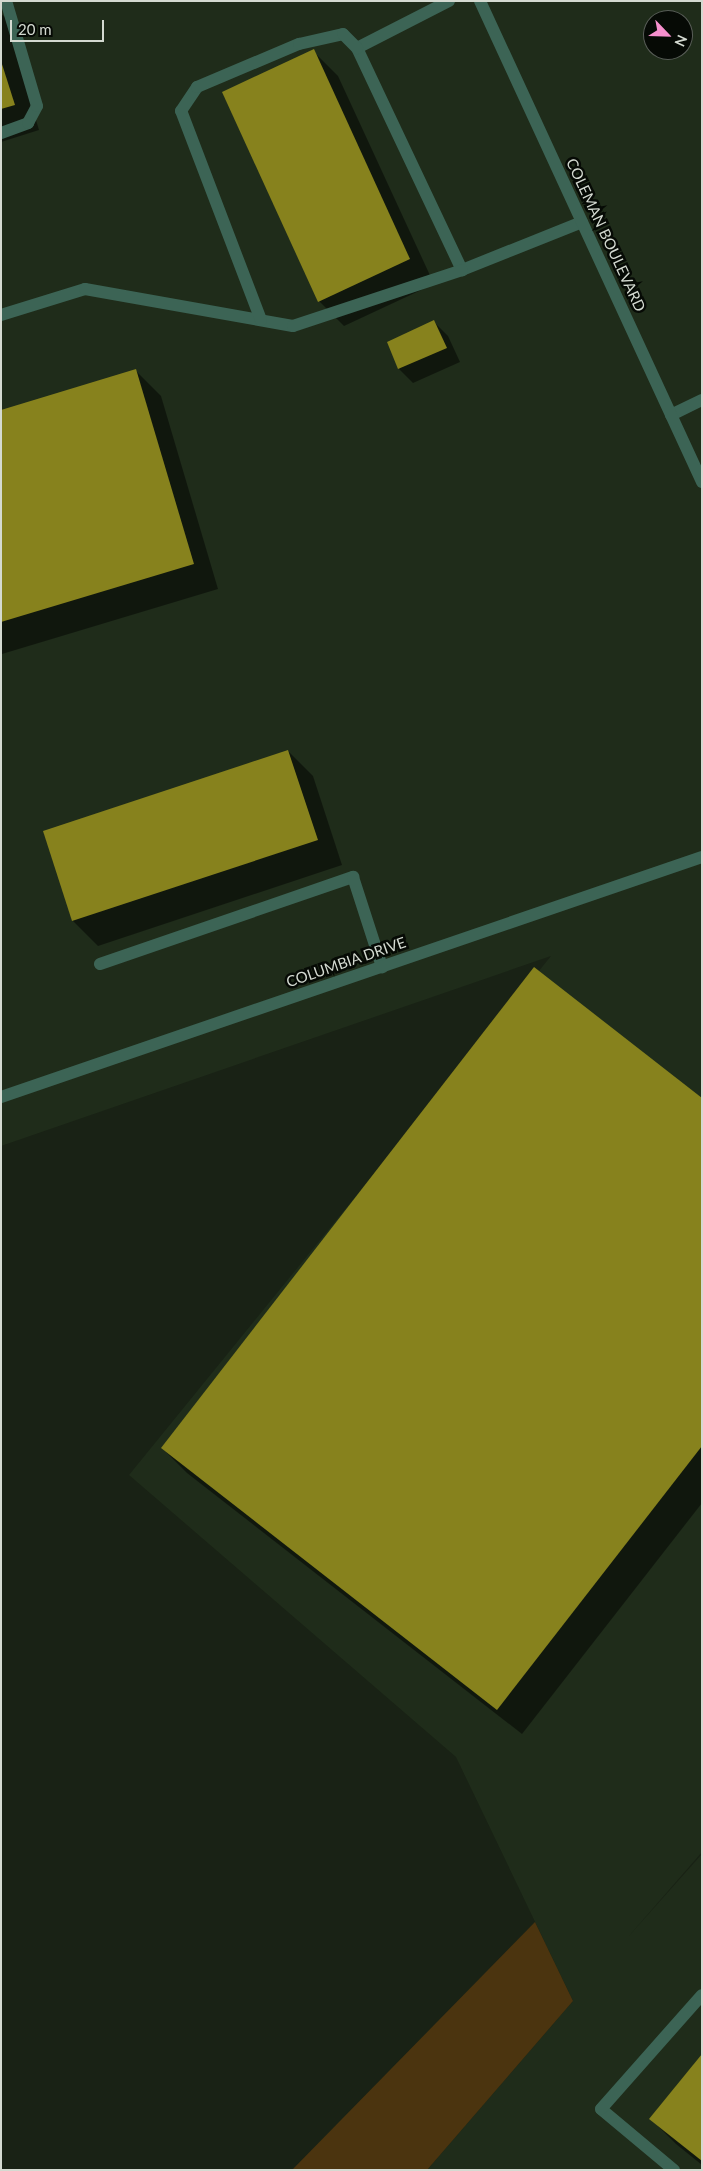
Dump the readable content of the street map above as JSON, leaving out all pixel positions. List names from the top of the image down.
{
  "streets": {
    "street": ["COLEMAN BOULEVARD", "COLUMBIA DRIVE"]
  },
  "scale_bar": "20 m",
  "north": "bottom right"
}
